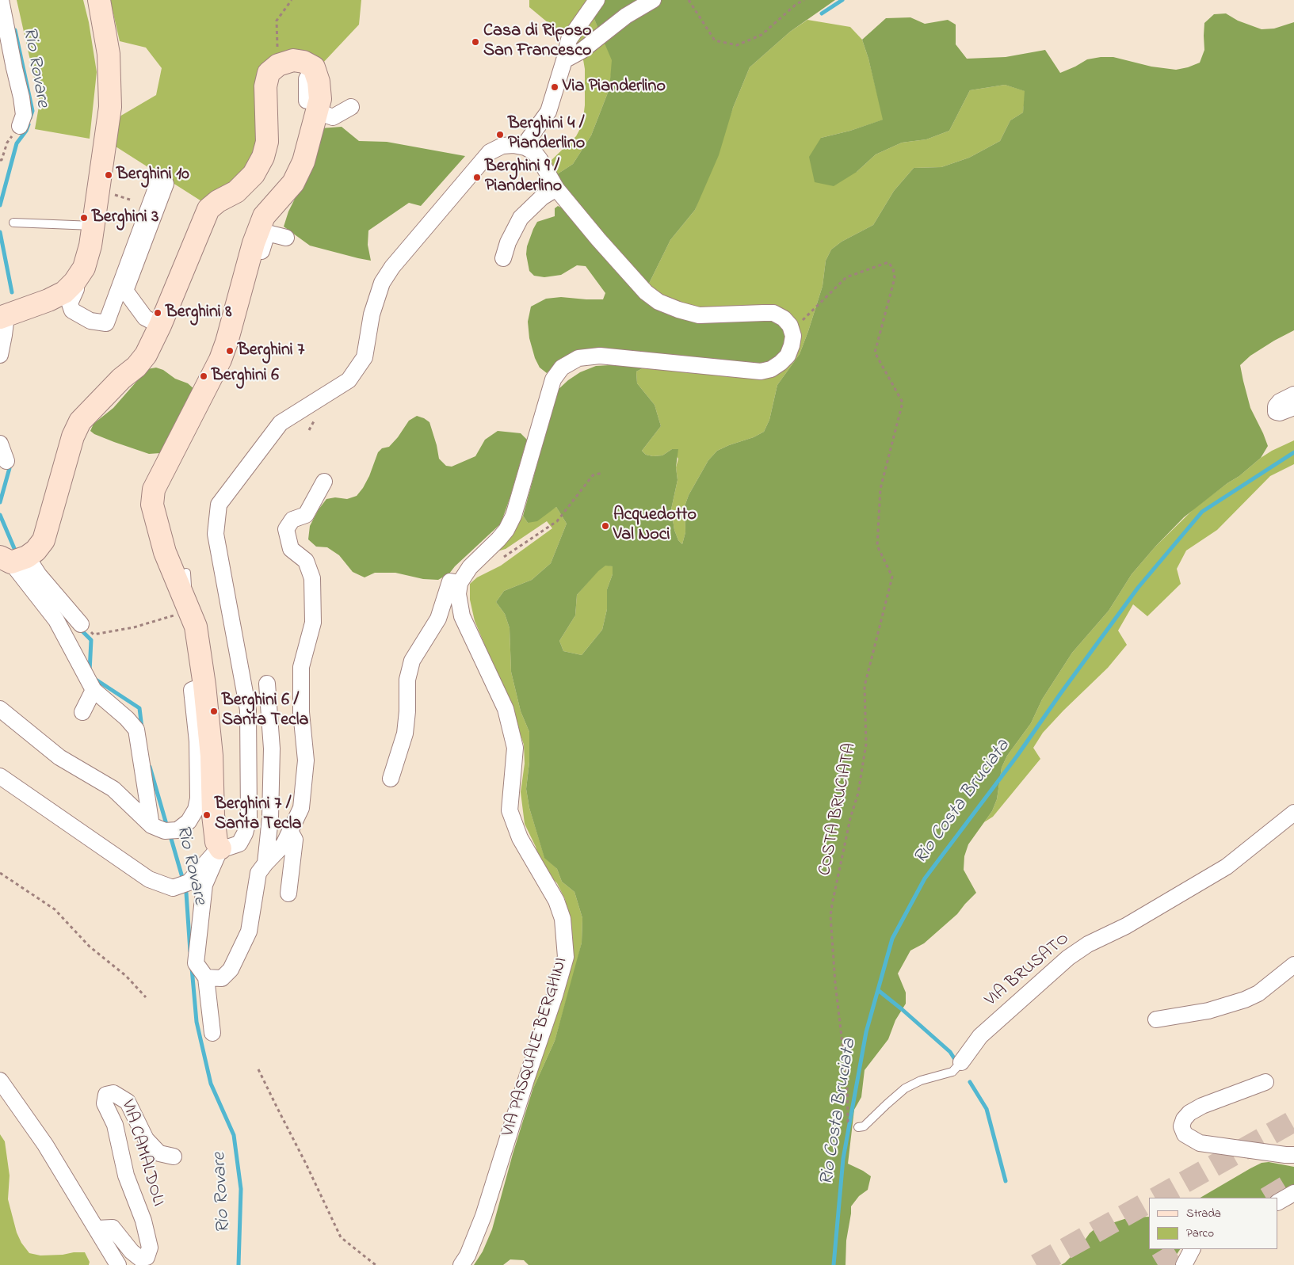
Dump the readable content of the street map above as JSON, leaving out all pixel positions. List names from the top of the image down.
{
  "streets": {
    "street": ["VIA BRUSATO", "VIA PASQUALE BERGHINI", "VIA CAMALDOLI"],
    "path": ["COSTA BRUCIATA"]
  },
  "water": ["Rio Rovare", "Rio Costa Bruciata"],
  "places": [
    "Casa di Riposo San Francesco",
    "Via Pianderlino",
    "Berghini 4 / Pianderlino",
    "Berghini 10",
    "Berghini 9 / Pianderlino",
    "Berghini 3",
    "Berghini 8",
    "Berghini 7",
    "Berghini 6",
    "Acquedotto Val Noci",
    "Berghini 6 / Santa Tecla",
    "Berghini 7 / Santa Tecla"
  ],
  "legend": ["Strada", "Parco"]
}
